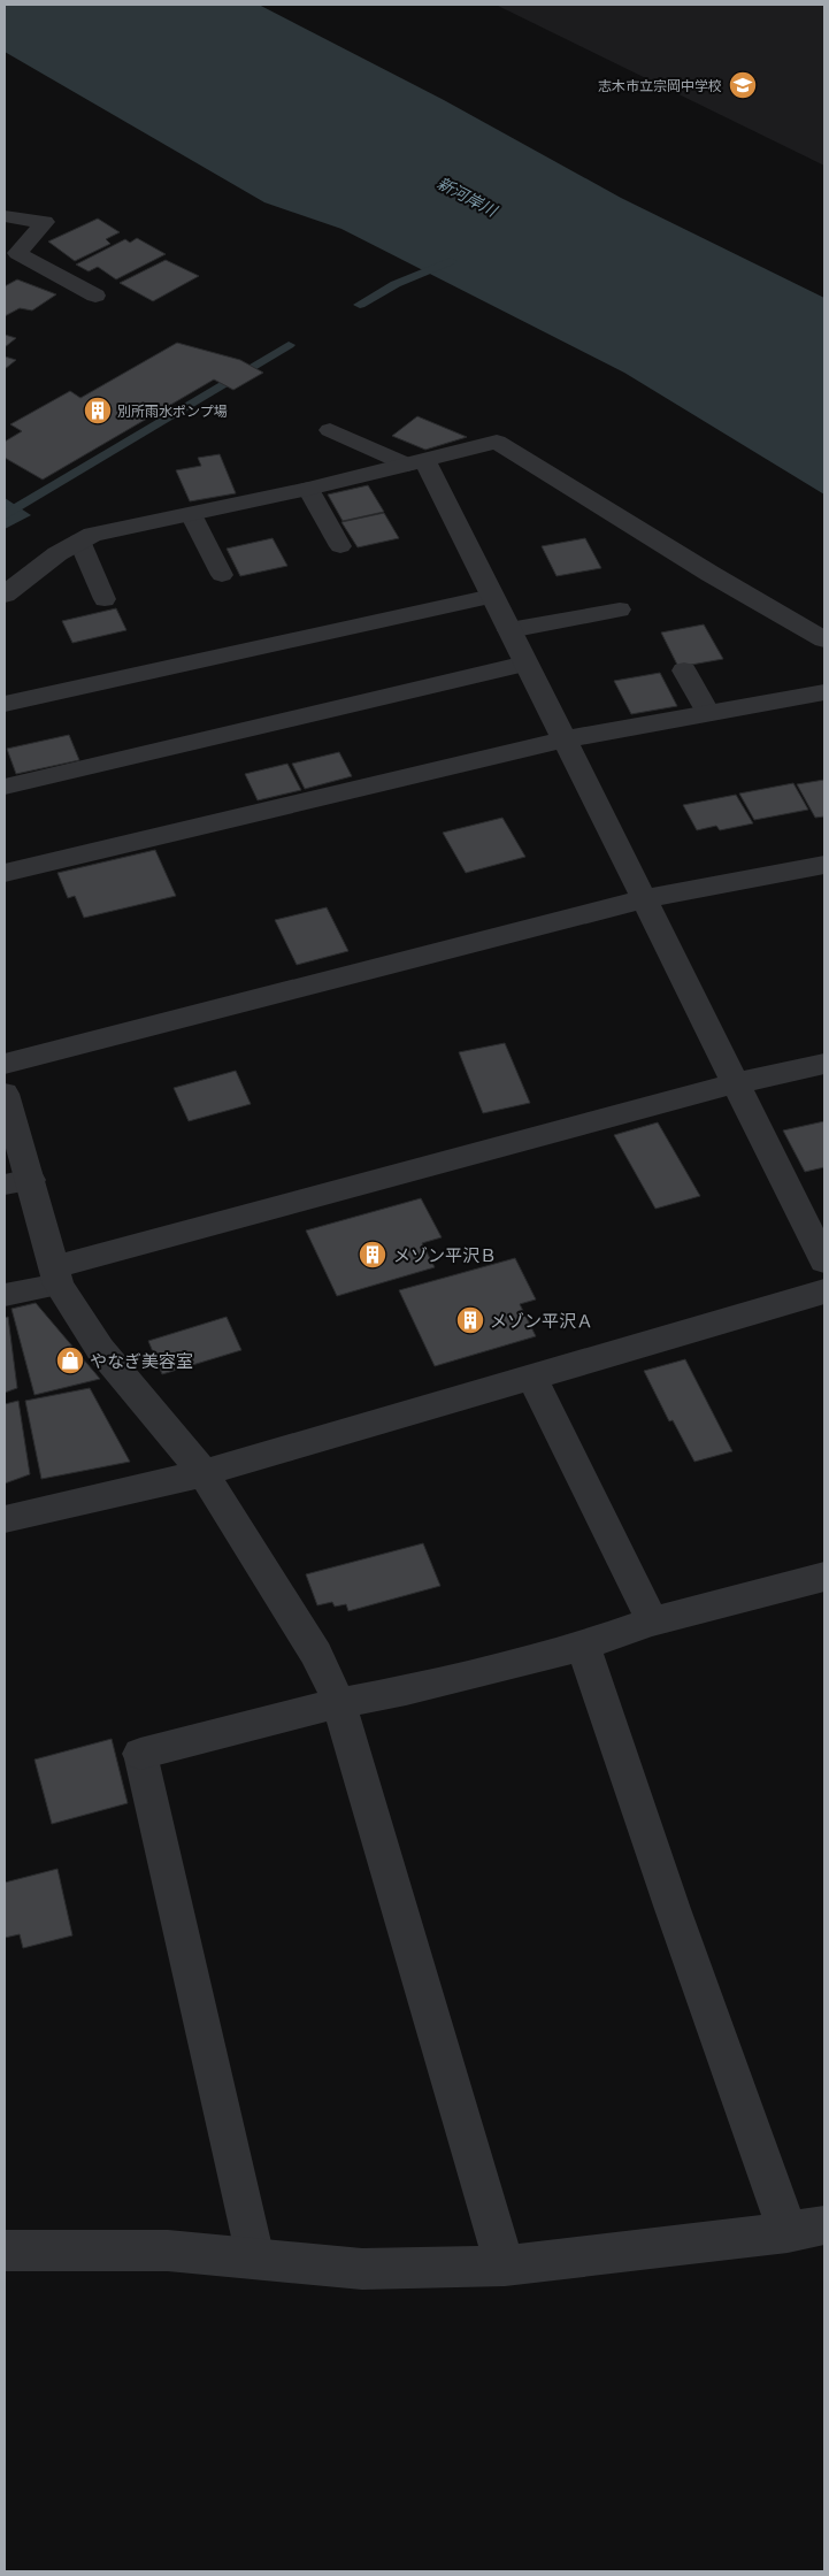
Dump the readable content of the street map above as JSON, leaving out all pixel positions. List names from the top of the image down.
{
  "water": ["新河岸川"],
  "places": {
    "school or university": ["志木市立宗岡中学校"],
    "building": ["別所雨水ポンプ場", "メゾン平沢Ｂ", "メゾン平沢Ａ"],
    "shop": ["やなぎ美容室"]
  }
}
